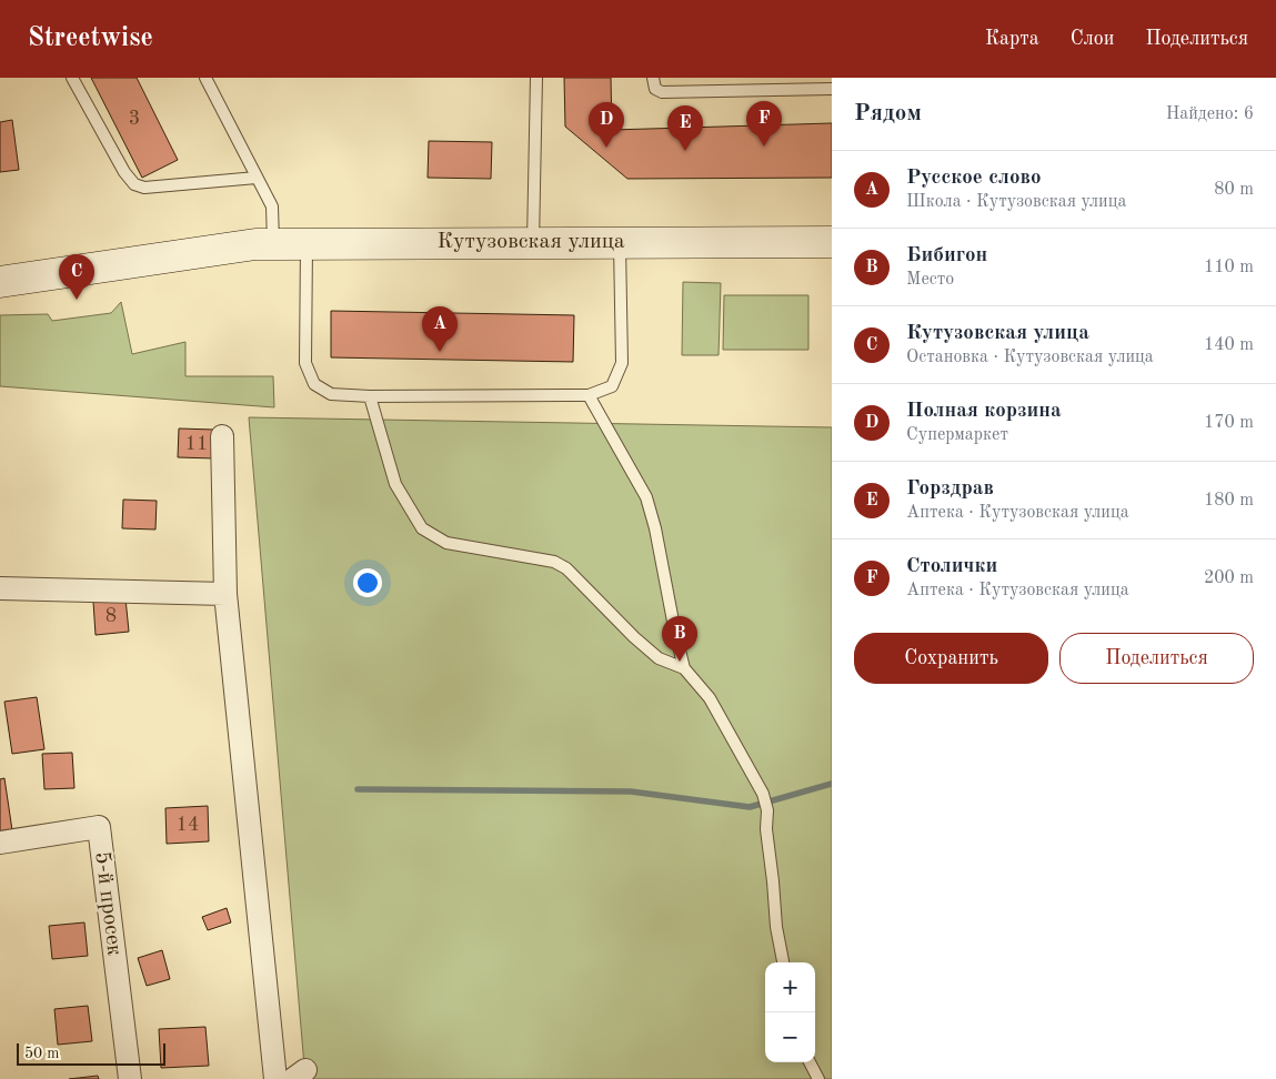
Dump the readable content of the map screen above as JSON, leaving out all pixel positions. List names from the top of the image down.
{
  "streets": {
    "street": ["Кутузовская улица", "5-й просек"]
  },
  "house_numbers": [
    "3",
    "11",
    "8",
    "14"
  ],
  "scale_bar": "50 m",
  "page": {
    "header": "Streetwise",
    "nav": ["Карта", "Слои", "Поделиться"],
    "heading": ["Рядом", "Найдено: 6"],
    "pins": [
      "F",
      "D",
      "E",
      "C",
      "A",
      "B"
    ],
    "list": [
      {
        "mark": "A",
        "name": "Русское слово",
        "note": "Школа · Кутузовская улица",
        "value": "80 m"
      },
      {
        "mark": "B",
        "name": "Бибигон",
        "note": "Место",
        "value": "110 m"
      },
      {
        "mark": "C",
        "name": "Кутузовская улица",
        "note": "Остановка · Кутузовская улица",
        "value": "140 m"
      },
      {
        "mark": "D",
        "name": "Полная корзина",
        "note": "Супермаркет",
        "value": "170 m"
      },
      {
        "mark": "E",
        "name": "Горздрав",
        "note": "Аптека · Кутузовская улица",
        "value": "180 m"
      },
      {
        "mark": "F",
        "name": "Столички",
        "note": "Аптека · Кутузовская улица",
        "value": "200 m"
      }
    ],
    "buttons": ["Сохранить", "Поделиться"],
    "map_buttons": ["+", "−"],
    "scale": "50 m"
  }
}
